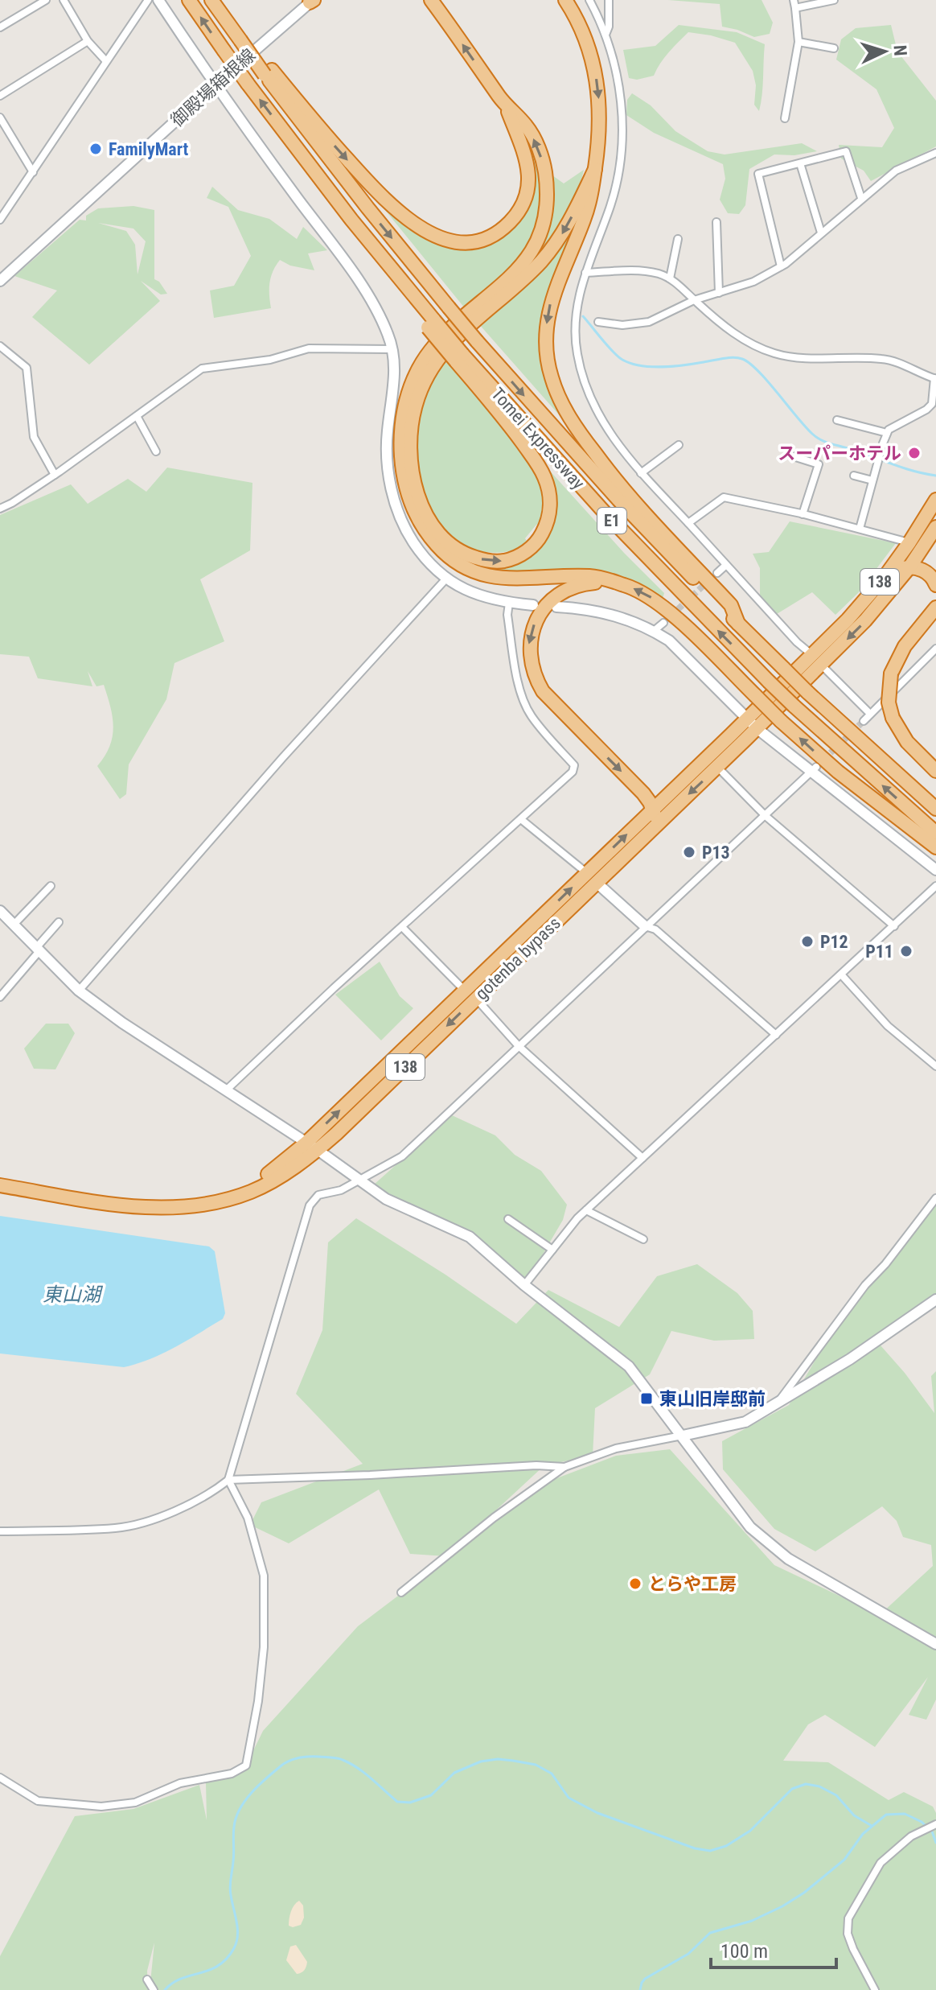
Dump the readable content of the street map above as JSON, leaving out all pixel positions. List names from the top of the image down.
{
  "streets": {
    "highway": [
      "Tomei Expressway",
      "E1",
      "138",
      "gotenba bypass"
    ],
    "street": ["御殿場箱根線"]
  },
  "crossings": [
    ["138", "gotenba bypass"]
  ],
  "water": ["東山湖"],
  "places": {
    "other": [
      "FamilyMart",
      "スーパーホテル",
      "P13",
      "P12",
      "P11",
      "とらや工房"
    ],
    "transit": ["東山旧岸邸前"]
  },
  "scale_bar": "100 m",
  "north": "right"
}
